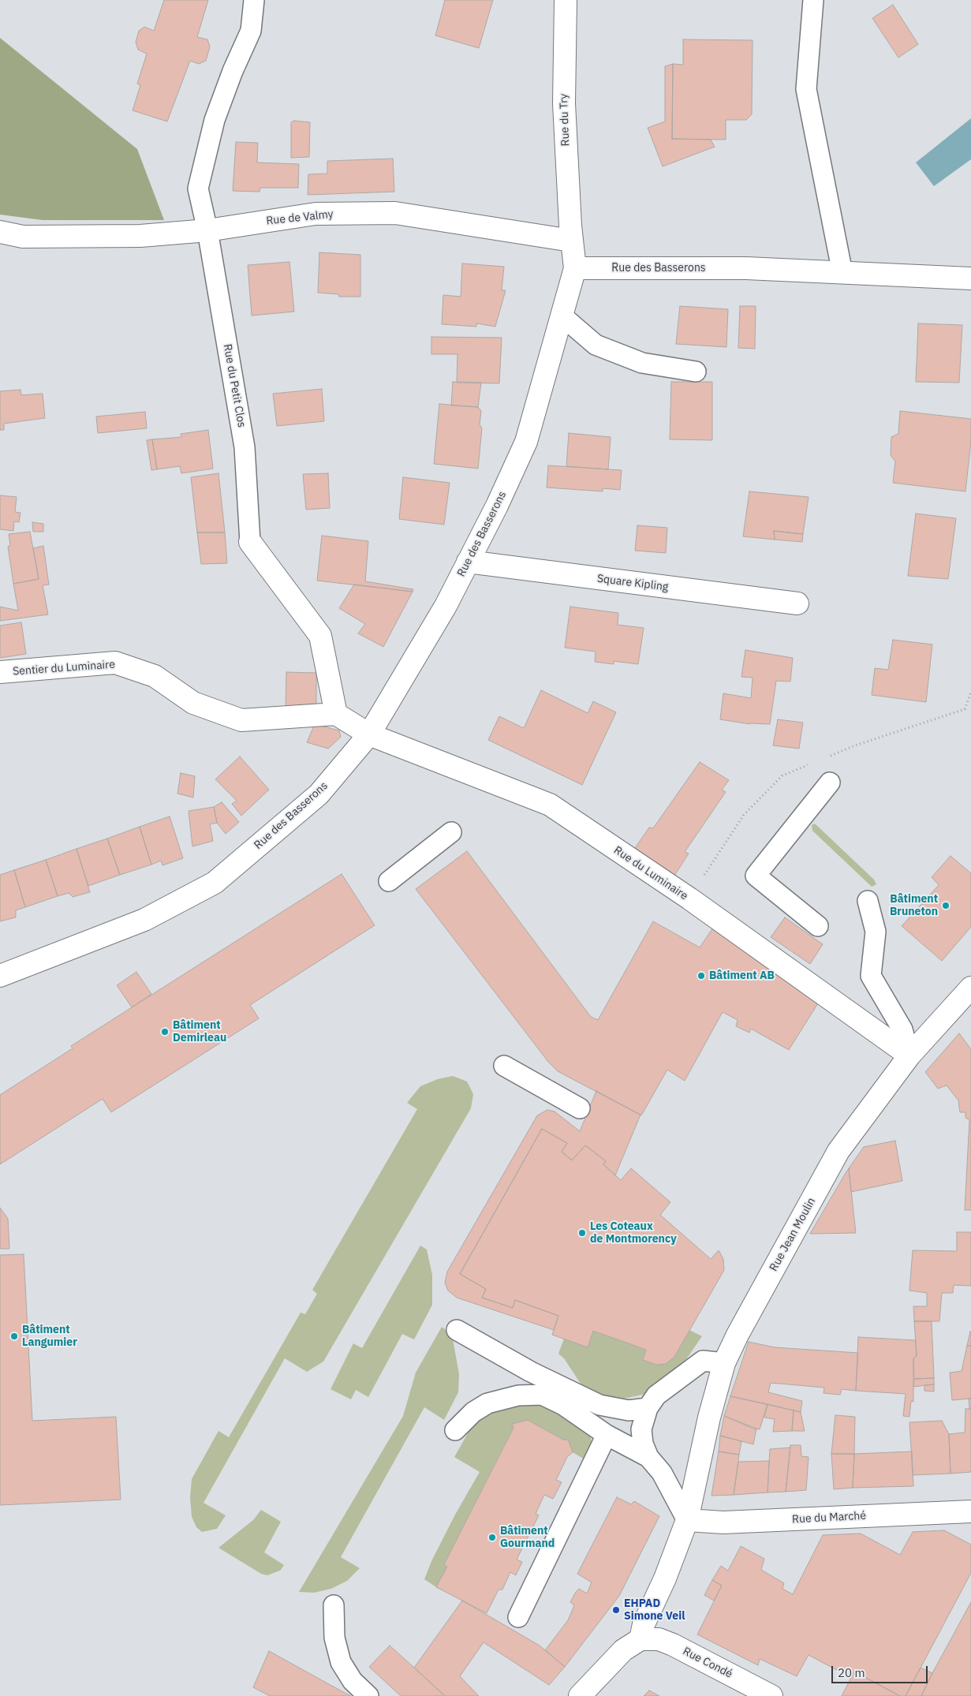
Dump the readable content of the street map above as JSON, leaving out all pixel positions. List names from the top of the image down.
{
  "streets": {
    "street": [
      "Rue du Try",
      "Rue de Valmy",
      "Rue des Basserons",
      "Square Kipling",
      "Sentier du Luminaire",
      "Rue du Luminaire",
      "Rue Jean Moulin",
      "Rue du Marché",
      "Rue Condé"
    ],
    "lane": ["Rue du Petit Clos"]
  },
  "crossings": [
    ["Rue du Try", "Rue de Valmy"],
    ["Rue de Valmy", "Rue du Petit Clos"],
    ["Rue des Basserons", "Square Kipling"],
    ["Rue des Basserons", "Rue du Luminaire"],
    ["Rue du Luminaire", "Rue Jean Moulin"],
    ["Rue Jean Moulin", "Rue du Marché"],
    ["Rue Jean Moulin", "Rue Condé"]
  ],
  "places": [
    "Bâtiment Bruneton",
    "Bâtiment AB",
    "Bâtiment Demirleau",
    "Les Coteaux de Montmorency",
    "Bâtiment Langumier",
    "Bâtiment Gourmand",
    "EHPAD Simone Veil"
  ],
  "scale_bar": "20 m"
}
